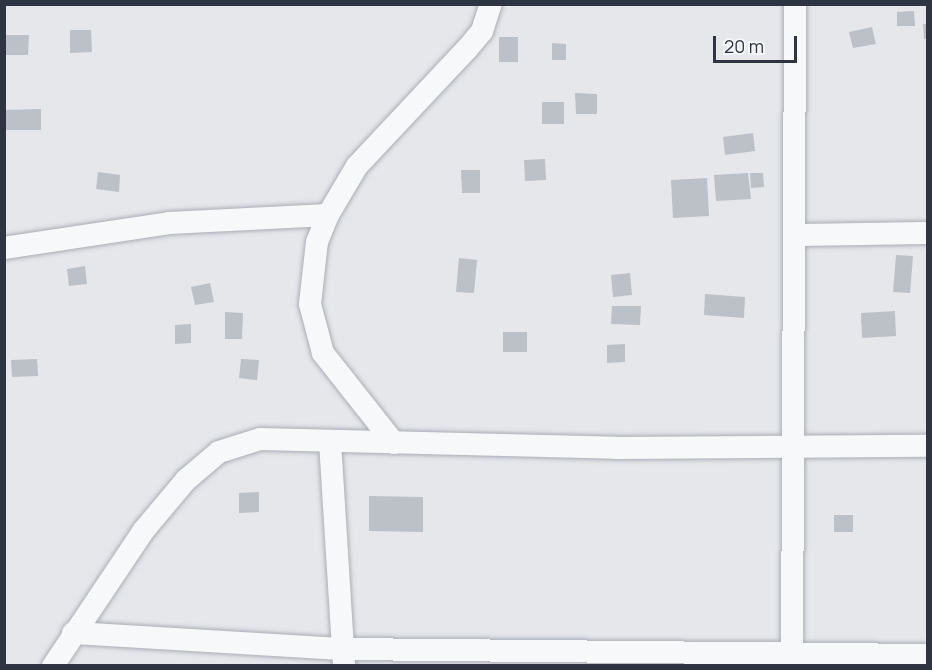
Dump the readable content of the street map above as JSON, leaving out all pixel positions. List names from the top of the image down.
{
  "scale_bar": "20 m"
}
